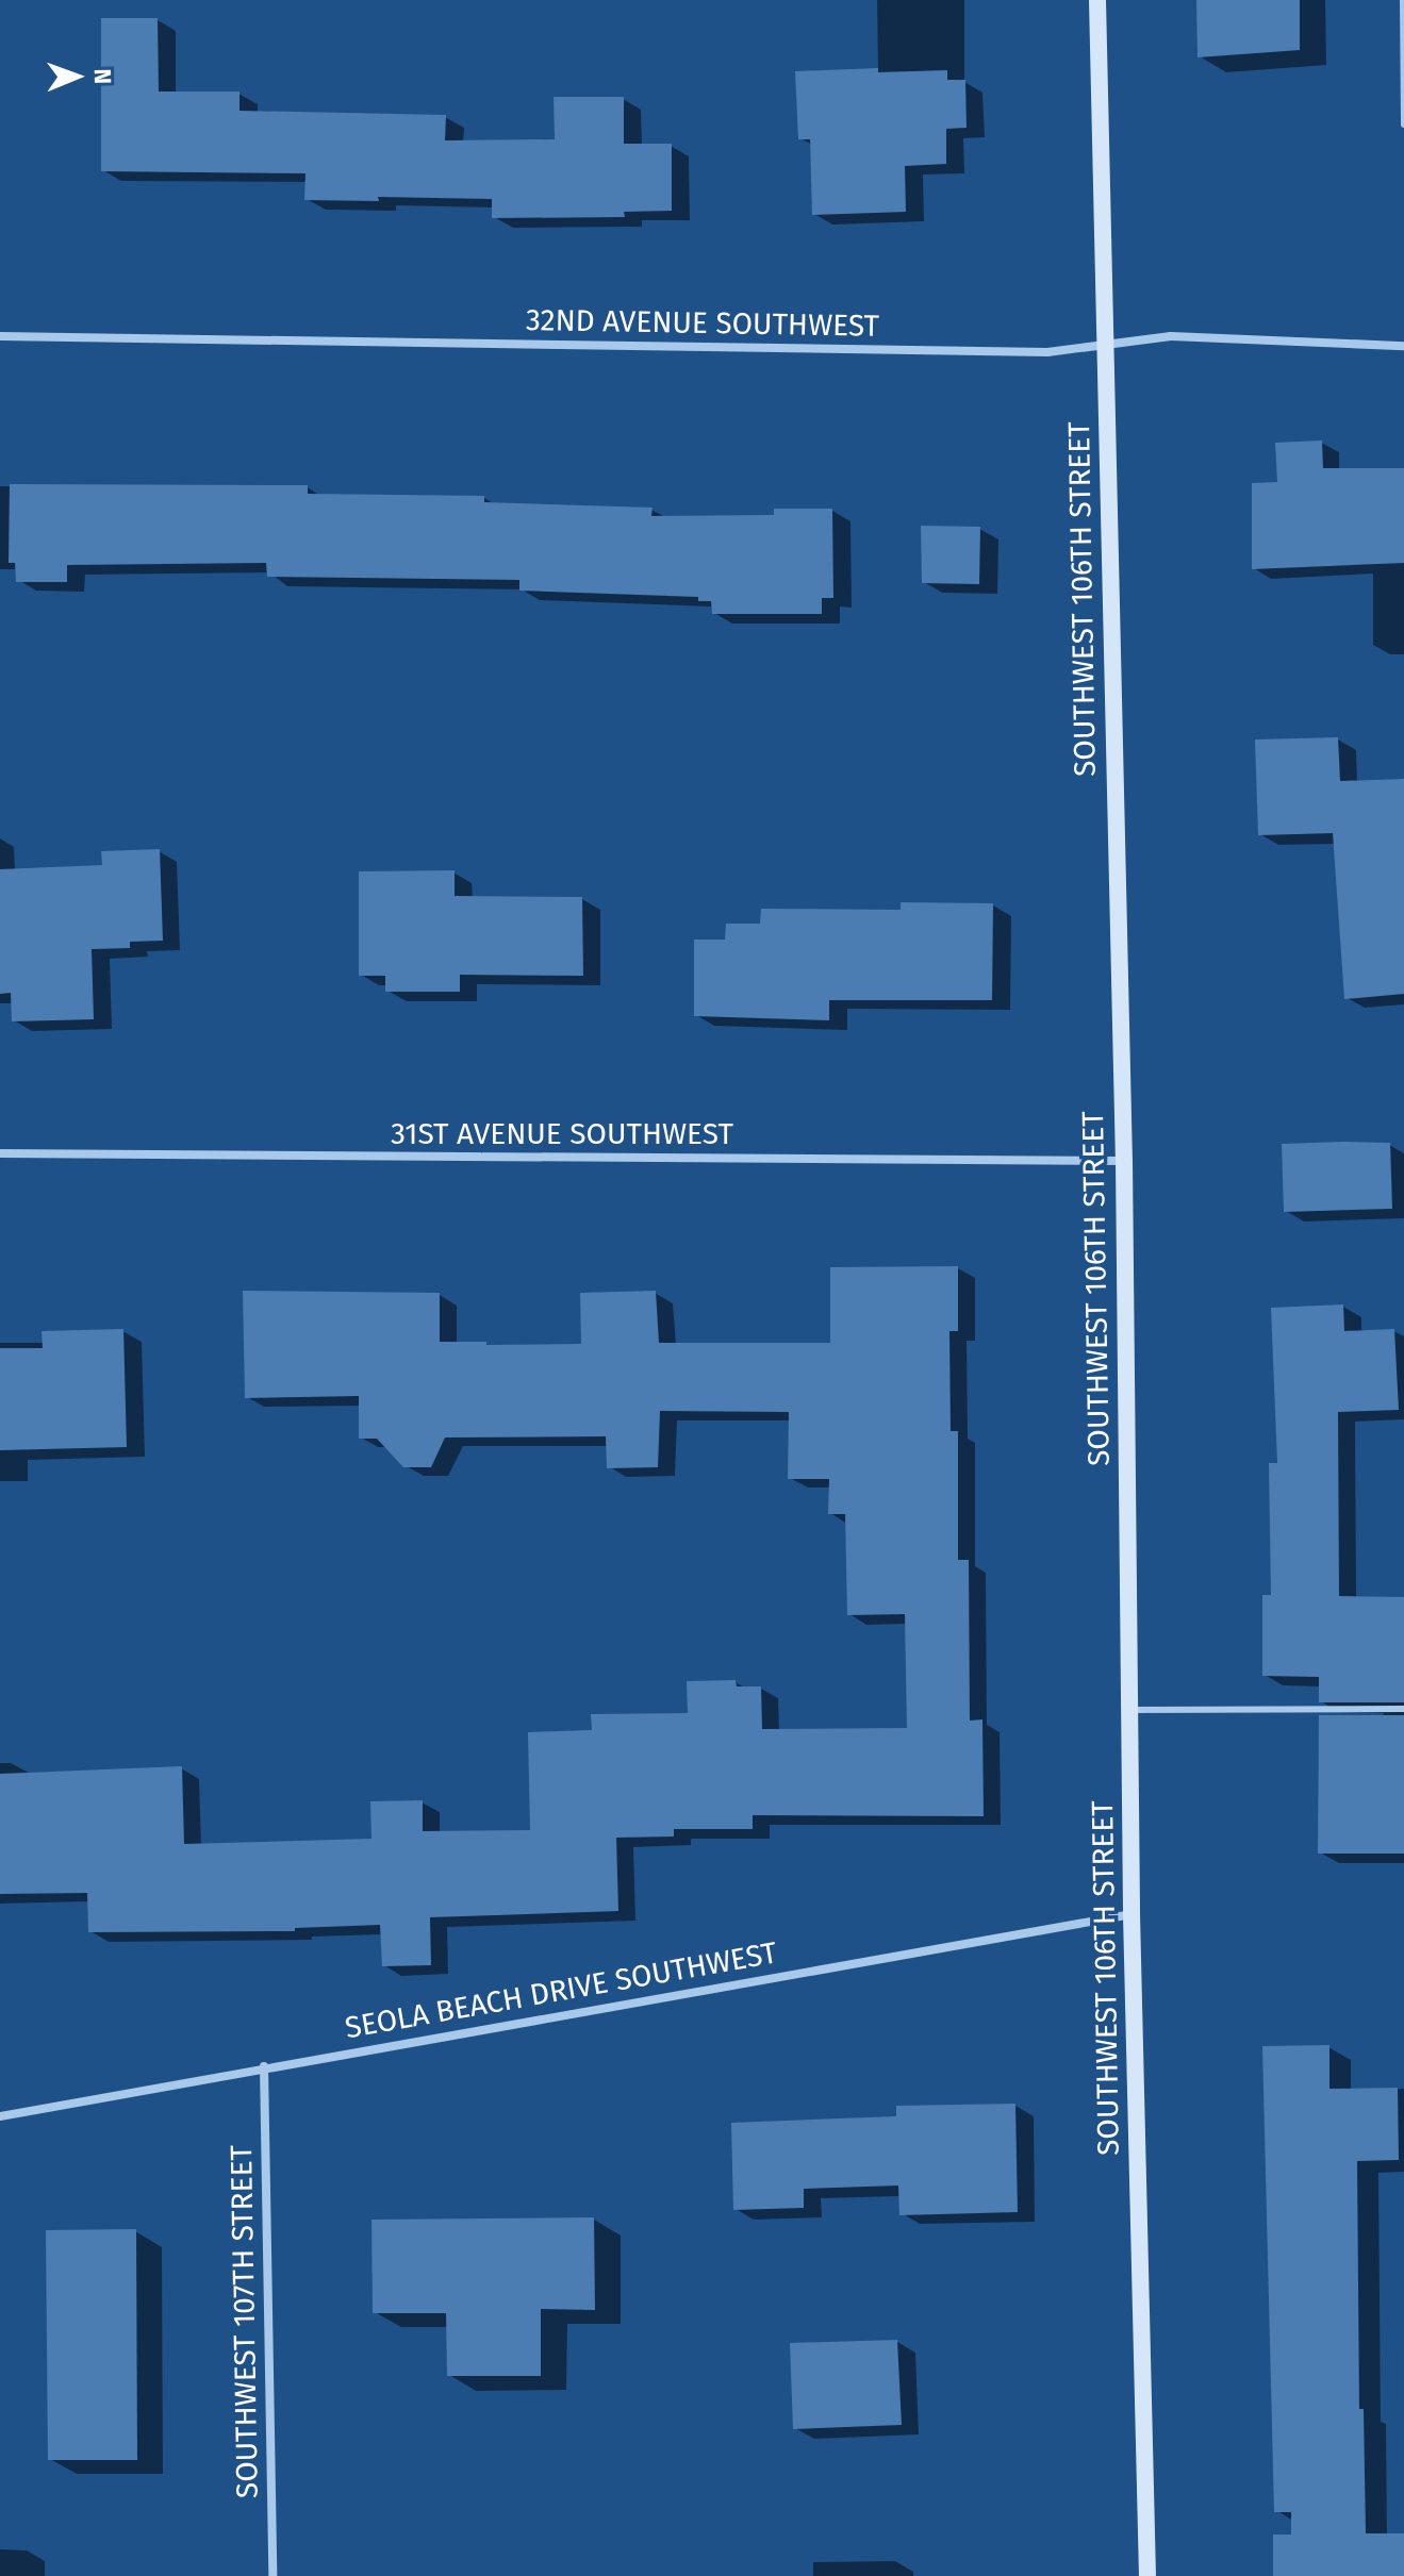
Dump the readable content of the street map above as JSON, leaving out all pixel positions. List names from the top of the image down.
{
  "streets": {
    "street": [
      "32ND AVENUE SOUTHWEST",
      "SOUTHWEST 106TH STREET",
      "31ST AVENUE SOUTHWEST",
      "SEOLA BEACH DRIVE SOUTHWEST",
      "SOUTHWEST 107TH STREET"
    ]
  },
  "crossings": [
    ["32ND AVENUE SOUTHWEST", "SOUTHWEST 106TH STREET"],
    ["SOUTHWEST 106TH STREET", "31ST AVENUE SOUTHWEST"],
    ["SOUTHWEST 106TH STREET", "SEOLA BEACH DRIVE SOUTHWEST"],
    ["SEOLA BEACH DRIVE SOUTHWEST", "SOUTHWEST 107TH STREET"]
  ],
  "north": "right"
}
